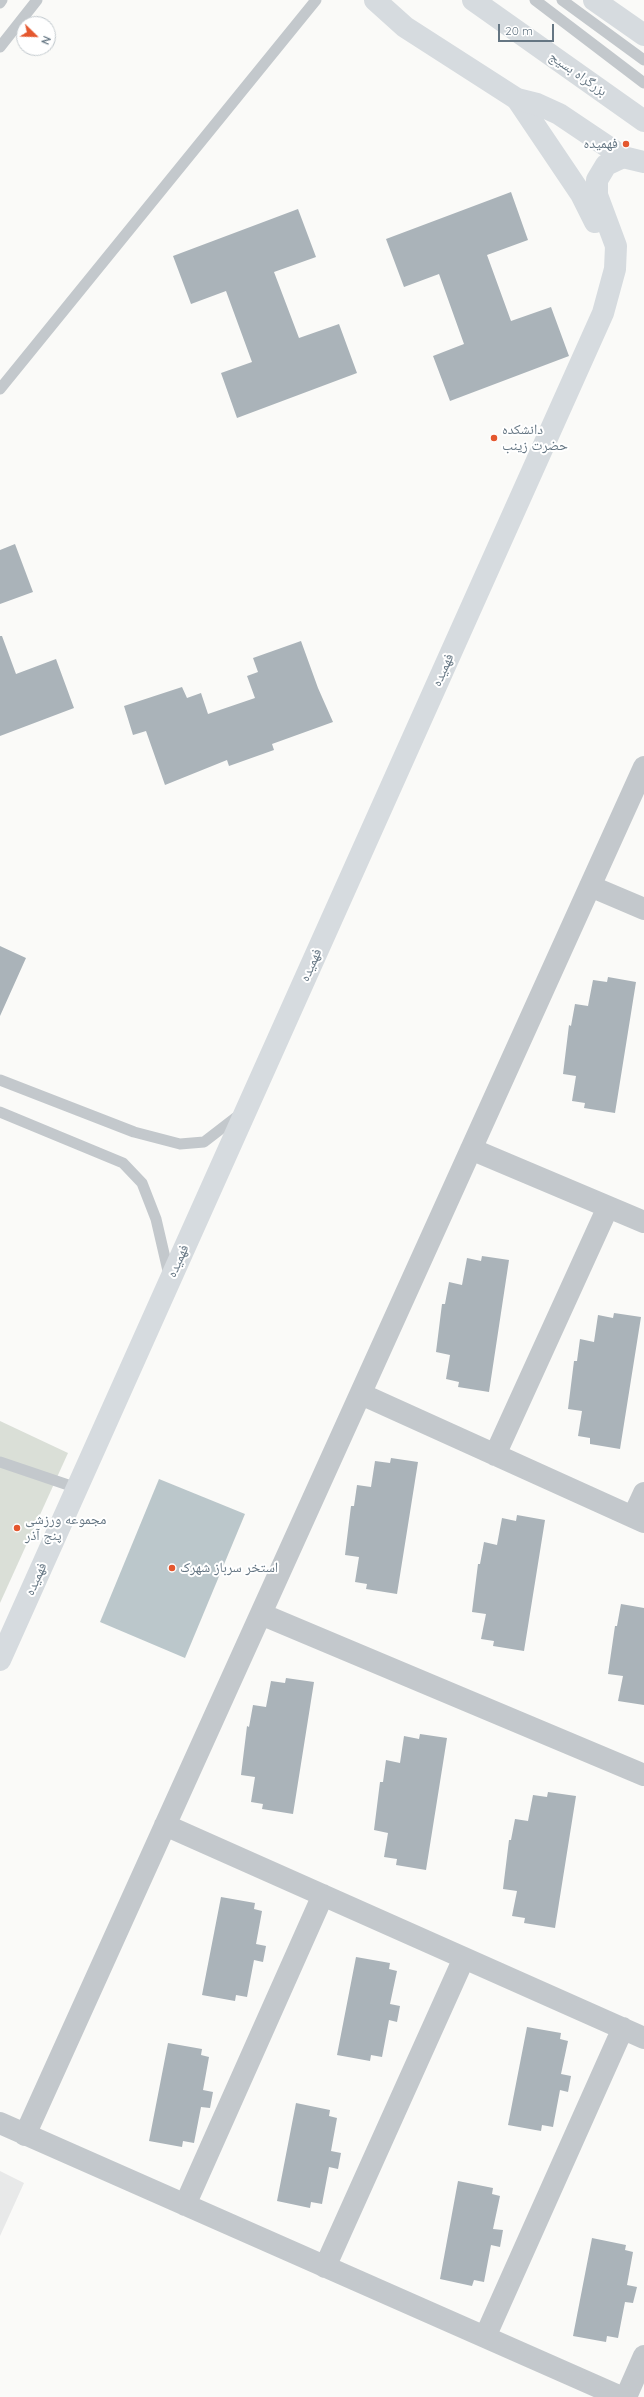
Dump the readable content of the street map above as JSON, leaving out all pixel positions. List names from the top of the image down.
{
  "streets": {
    "main road": ["بزرگراه بسیج", "فهمیده"]
  },
  "places": [
    "فهمیده",
    "دانشکده حضرت زینب",
    "مجموعه ورزشی پنج آذر",
    "استخر سرباز شهرک"
  ],
  "scale_bar": "20 m",
  "north": "bottom right"
}
